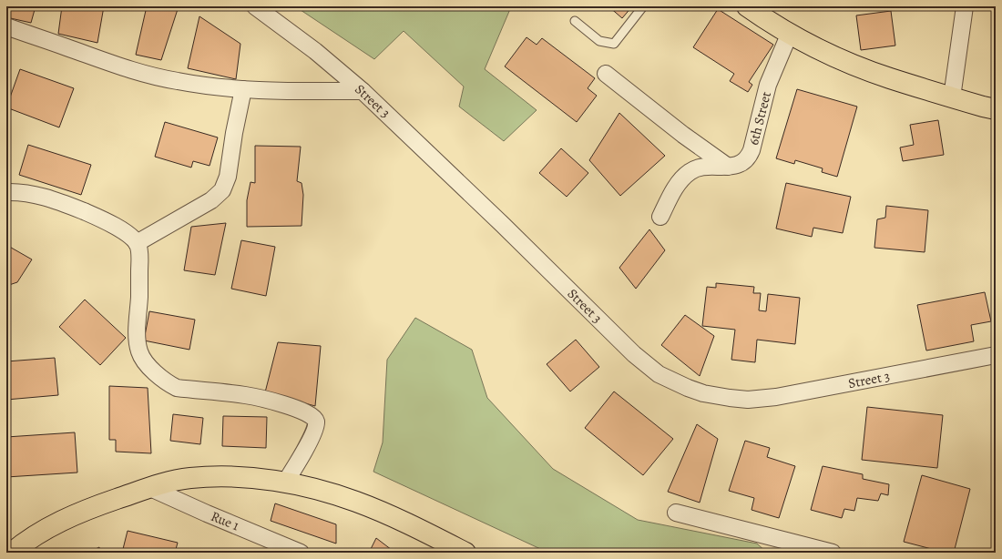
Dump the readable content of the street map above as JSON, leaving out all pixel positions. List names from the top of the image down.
{
  "streets": {
    "street": ["Street 3", "6th Street", "Rue 1"]
  }
}
